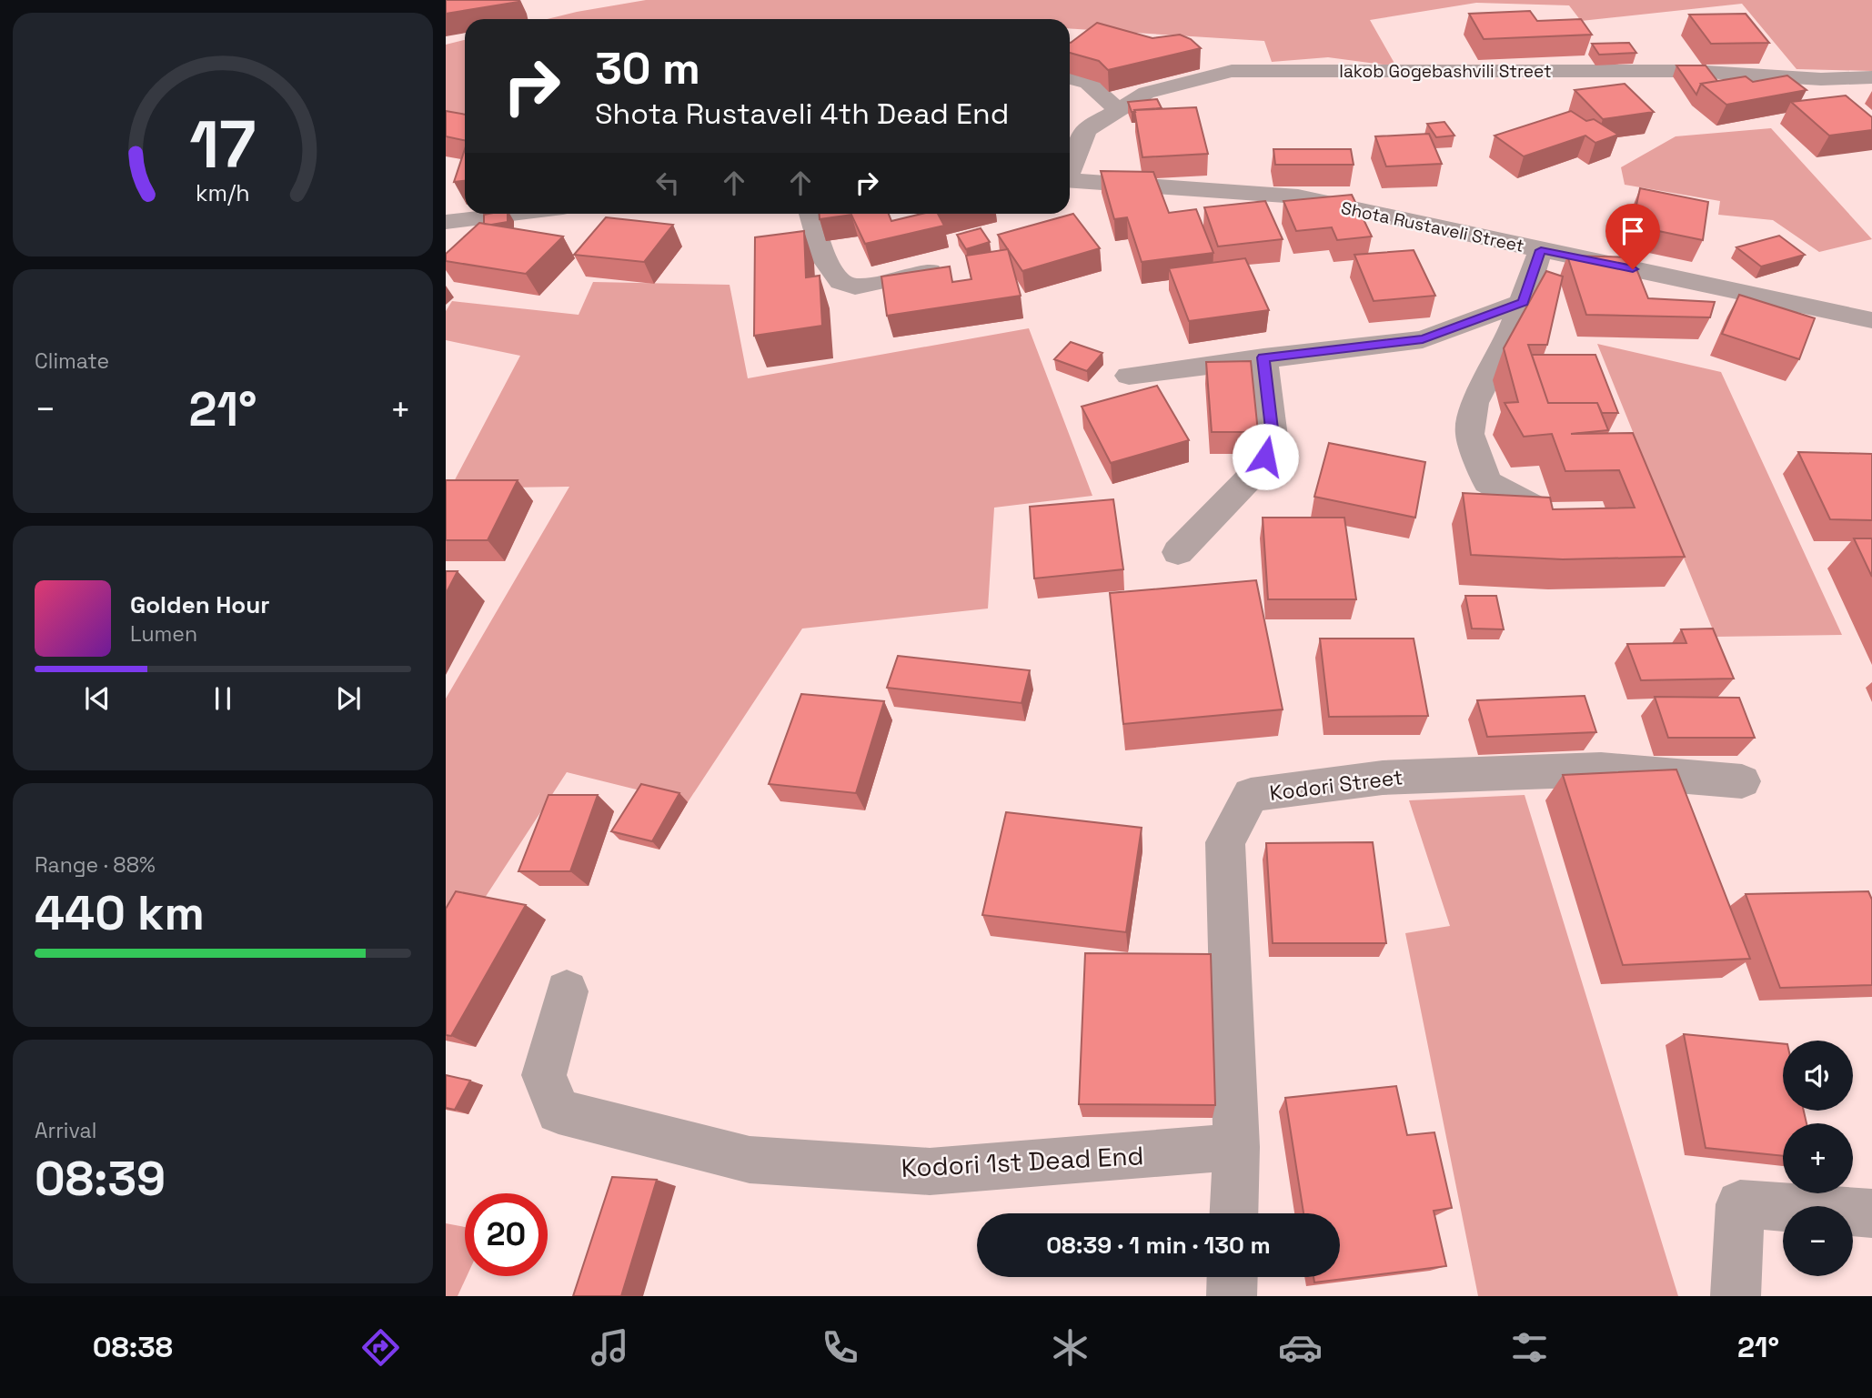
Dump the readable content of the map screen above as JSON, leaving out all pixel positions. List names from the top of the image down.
{
  "streets": {
    "street": [
      "Iakob Gogebashvili Street",
      "Shota Rustaveli Street",
      "Kodori Street",
      "Kodori 1st Dead End"
    ]
  },
  "crossings": [
    ["Kodori Street", "Kodori 1st Dead End"]
  ],
  "page": {
    "turn": ["30 m", "Shota Rustaveli 4th Dead End"],
    "tile": [
      "Climate",
      ["Range · 88%", "440 km"],
      ["Arrival", "08:39"]
    ],
    "heat": ["−", "21°", "+"],
    "song": ["Golden Hour", "Lumen"],
    "map_buttons": ["+", "−"],
    "limit": "20",
    "trip": "08:39 · 1 min · 130 m",
    "tabs": ["08:38", "21°"],
    "gauge": ["17", "km/h"]
  }
}
